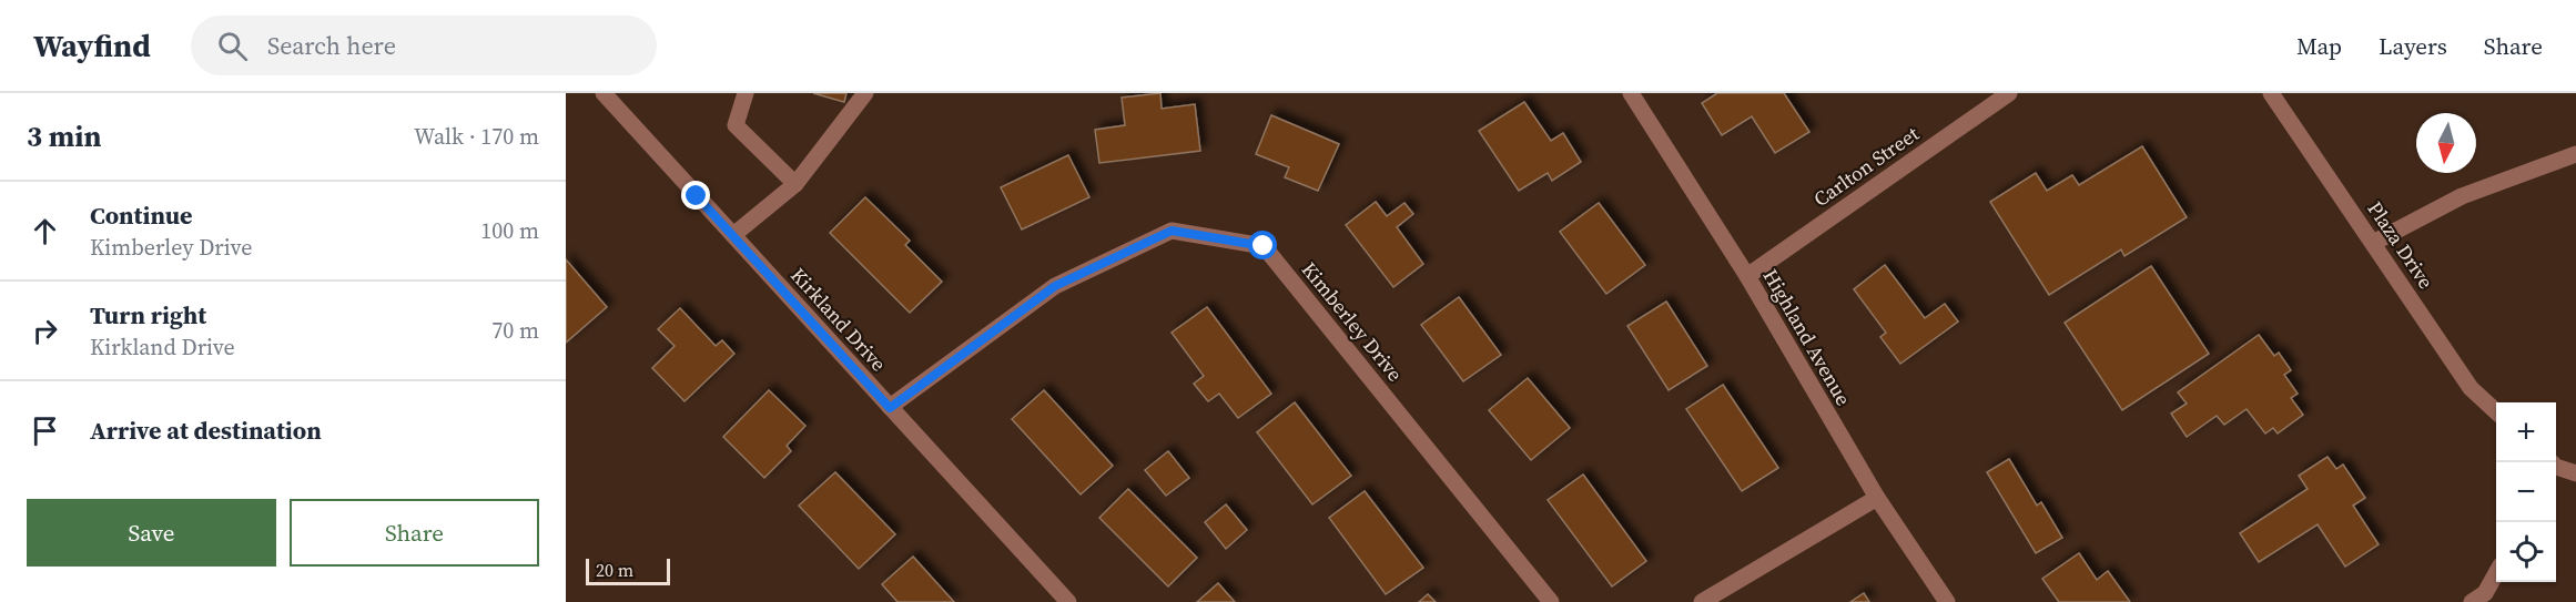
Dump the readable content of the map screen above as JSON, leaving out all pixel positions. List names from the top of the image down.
{
  "streets": {
    "street": [
      "Carlton Street",
      "Plaza Drive",
      "Kirkland Drive",
      "Kimberley Drive",
      "Highland Avenue"
    ]
  },
  "crossings": [
    ["Carlton Street", "Highland Avenue"],
    ["Kirkland Drive", "Kimberley Drive"]
  ],
  "scale_bar": "20 m",
  "north": "bottom",
  "page": {
    "header": "Wayfind",
    "search": "Search here",
    "nav": ["Map", "Layers", "Share"],
    "heading": ["3 min", "Walk · 170 m"],
    "list": [
      ["Continue", "Kimberley Drive", "100 m"],
      ["Turn right", "Kirkland Drive", "70 m"],
      "Arrive at destination"
    ],
    "map_buttons": ["+", "−"],
    "buttons": ["Save", "Share"],
    "scale": "20 m"
  }
}
